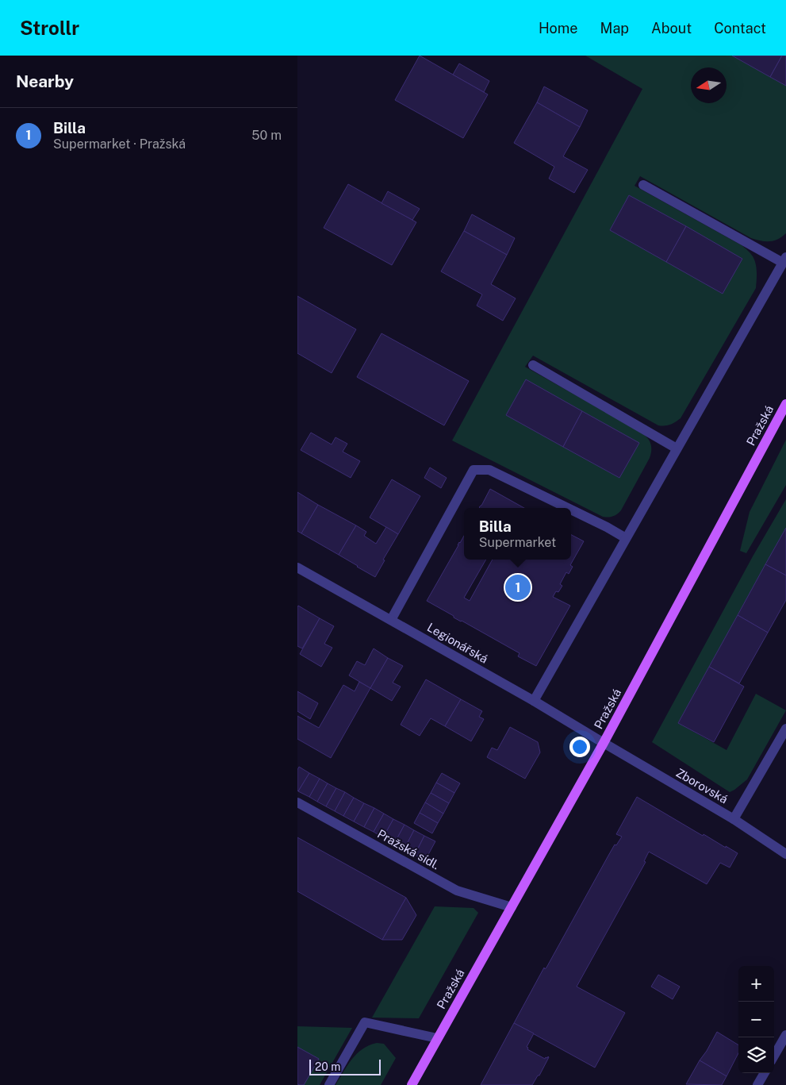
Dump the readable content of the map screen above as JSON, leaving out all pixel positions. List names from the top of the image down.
{
  "streets": {
    "main road": ["Pražská"],
    "street": ["Legionářská", "Zborovská", "Pražská sídl."]
  },
  "crossings": [
    ["Pražská", "Legionářská"],
    ["Pražská", "Zborovská"],
    ["Pražská", "Pražská sídl."],
    ["Legionářská", "Zborovská"]
  ],
  "scale_bar": "20 m",
  "north": "left",
  "page": {
    "header": "Strollr",
    "nav": [
      "Home",
      "Map",
      "About",
      "Contact"
    ],
    "heading": "Nearby",
    "list": [
      {
        "mark": "1",
        "name": "Billa",
        "note": "Supermarket · Pražská",
        "value": "50 m"
      }
    ],
    "popup": ["Billa", "Supermarket"],
    "pins": "1",
    "map_buttons": ["+", "−"],
    "scale": "20 m"
  }
}
